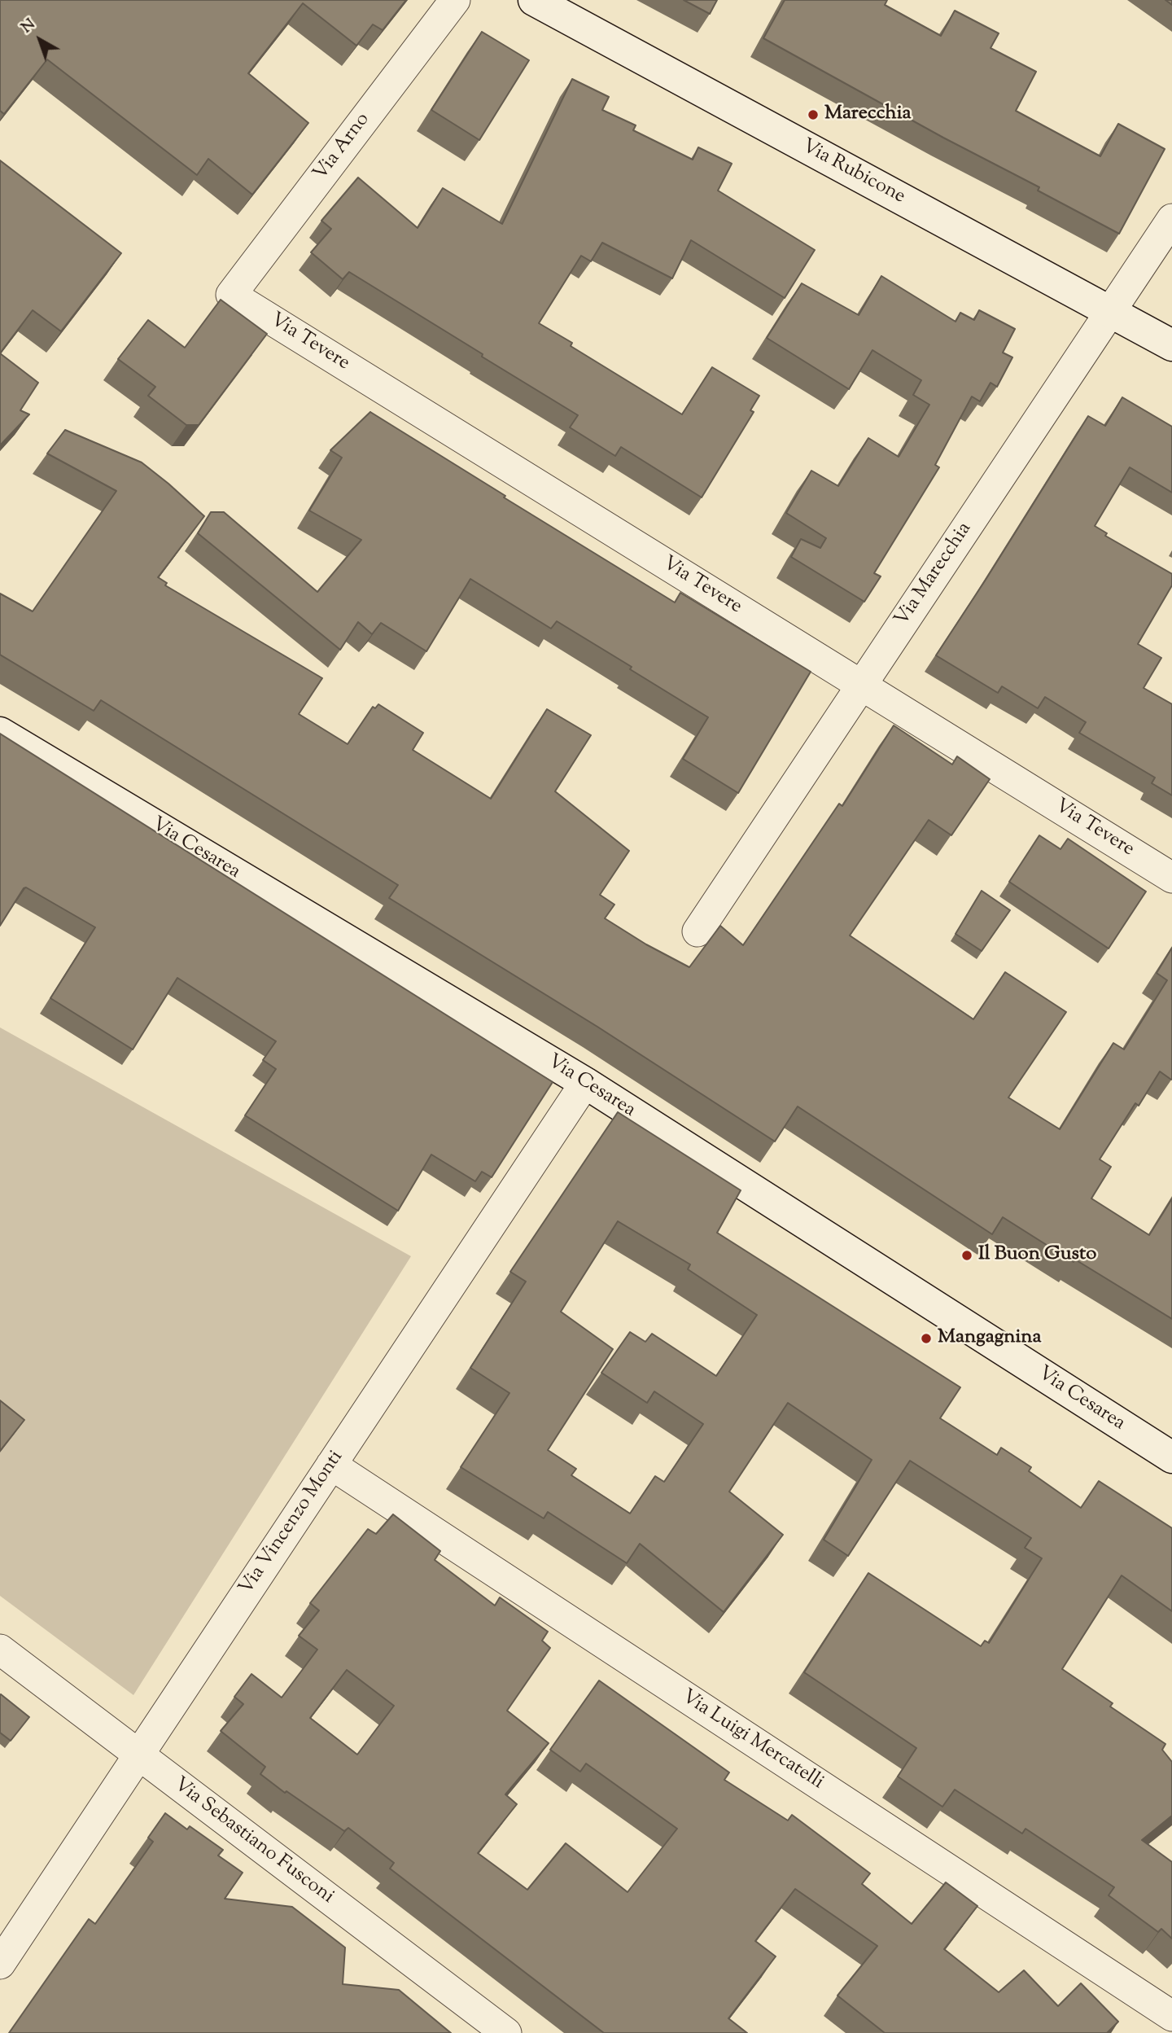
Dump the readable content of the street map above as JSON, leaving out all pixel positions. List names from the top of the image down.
{
  "streets": {
    "street": [
      "Via Arno",
      "Via Rubicone",
      "Via Tevere",
      "Via Marecchia",
      "Via Cesarea",
      "Via Vincenzo Monti",
      "Via Luigi Mercatelli",
      "Via Sebastiano Fusconi"
    ]
  },
  "crossings": [
    ["Via Arno", "Via Tevere"],
    ["Via Rubicone", "Via Marecchia"],
    ["Via Tevere", "Via Marecchia"],
    ["Via Cesarea", "Via Vincenzo Monti"],
    ["Via Vincenzo Monti", "Via Luigi Mercatelli"],
    ["Via Vincenzo Monti", "Via Sebastiano Fusconi"]
  ],
  "places": ["Marecchia", "Il Buon Gusto", "Mangagnina"],
  "north": "top left"
}
